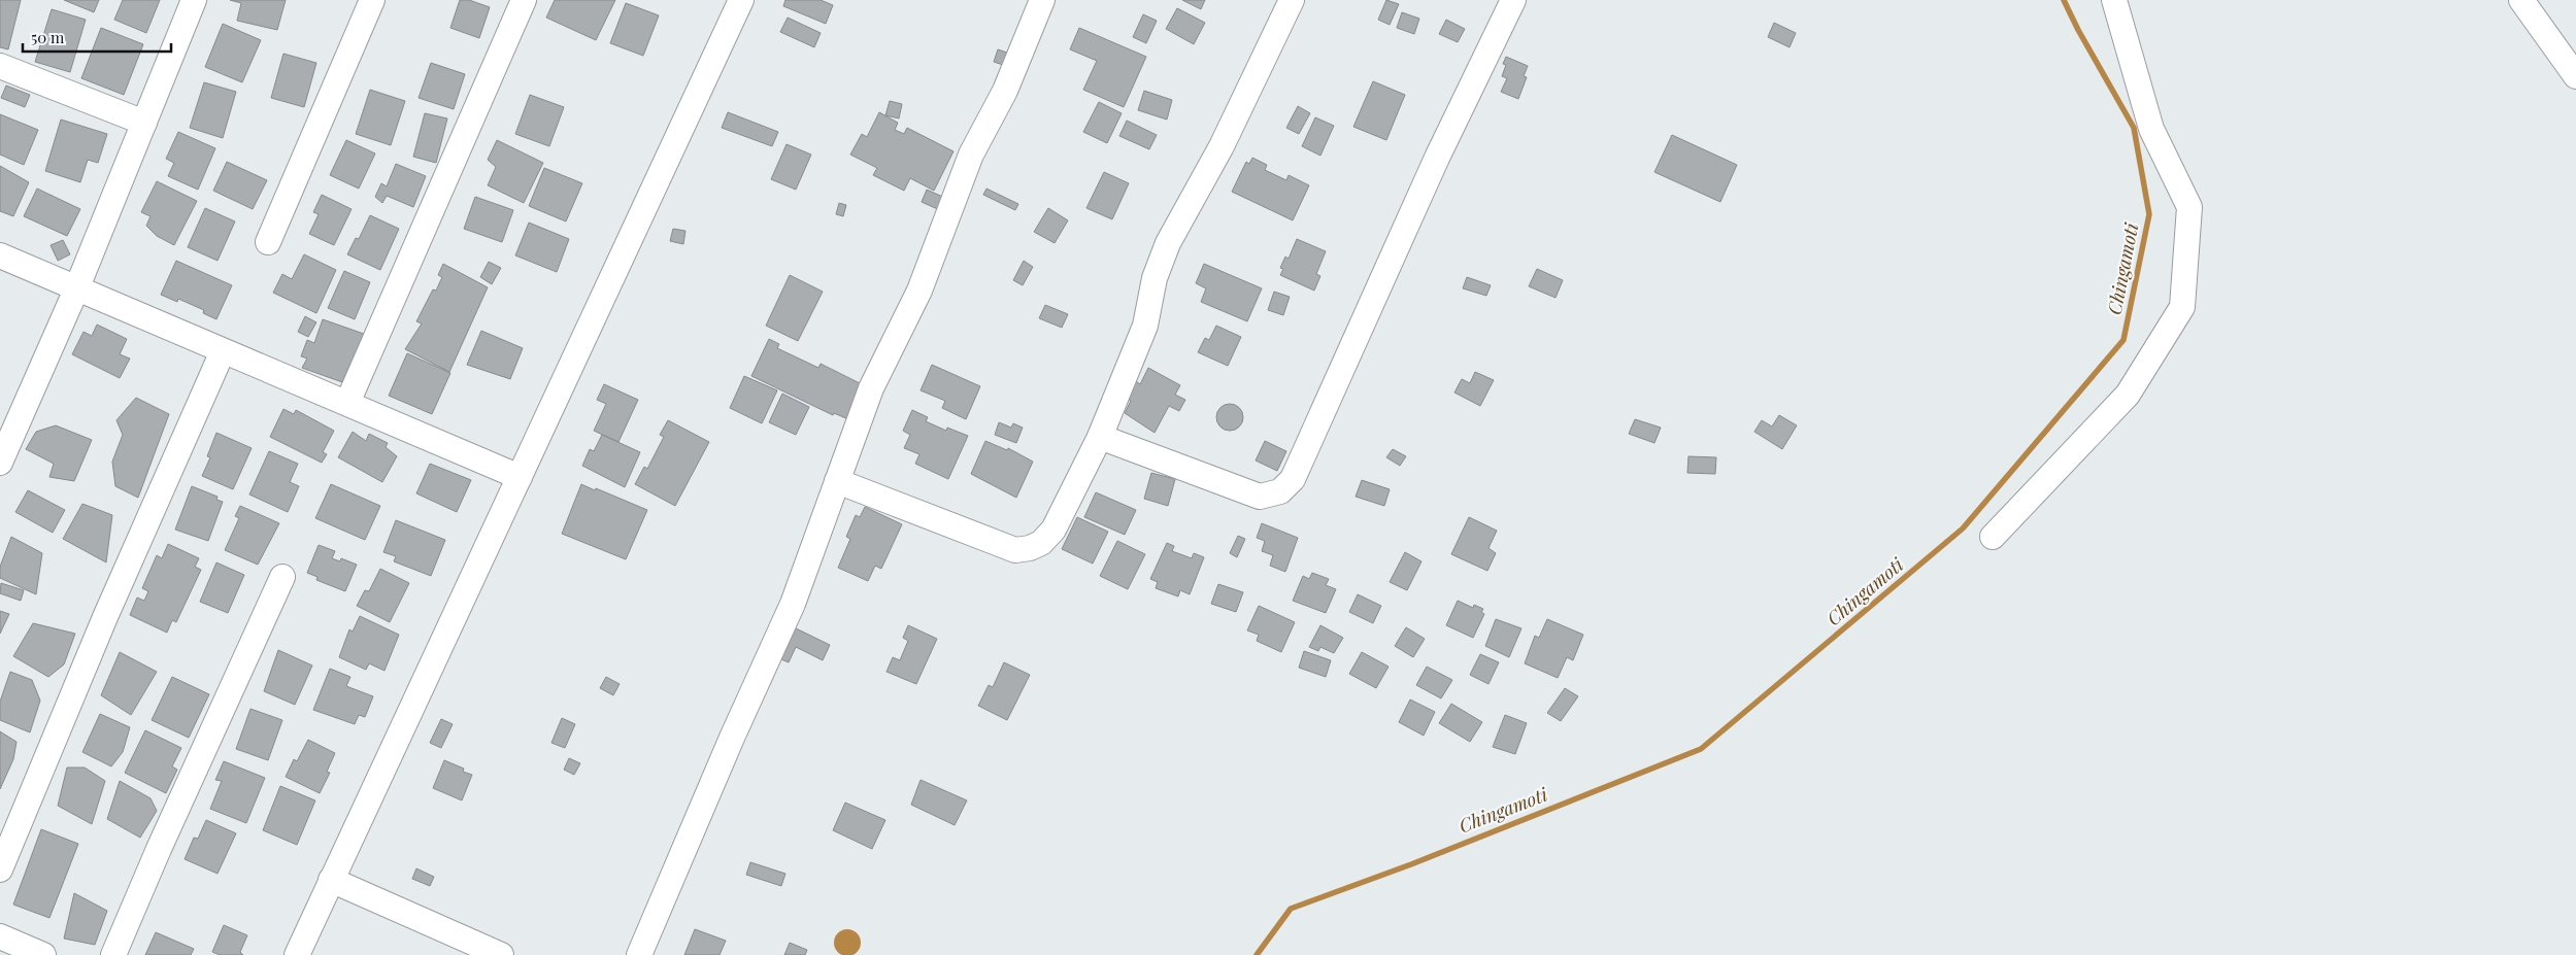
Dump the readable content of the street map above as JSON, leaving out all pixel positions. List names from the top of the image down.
{
  "water": ["Chingamoti"],
  "scale_bar": "50 m"
}
